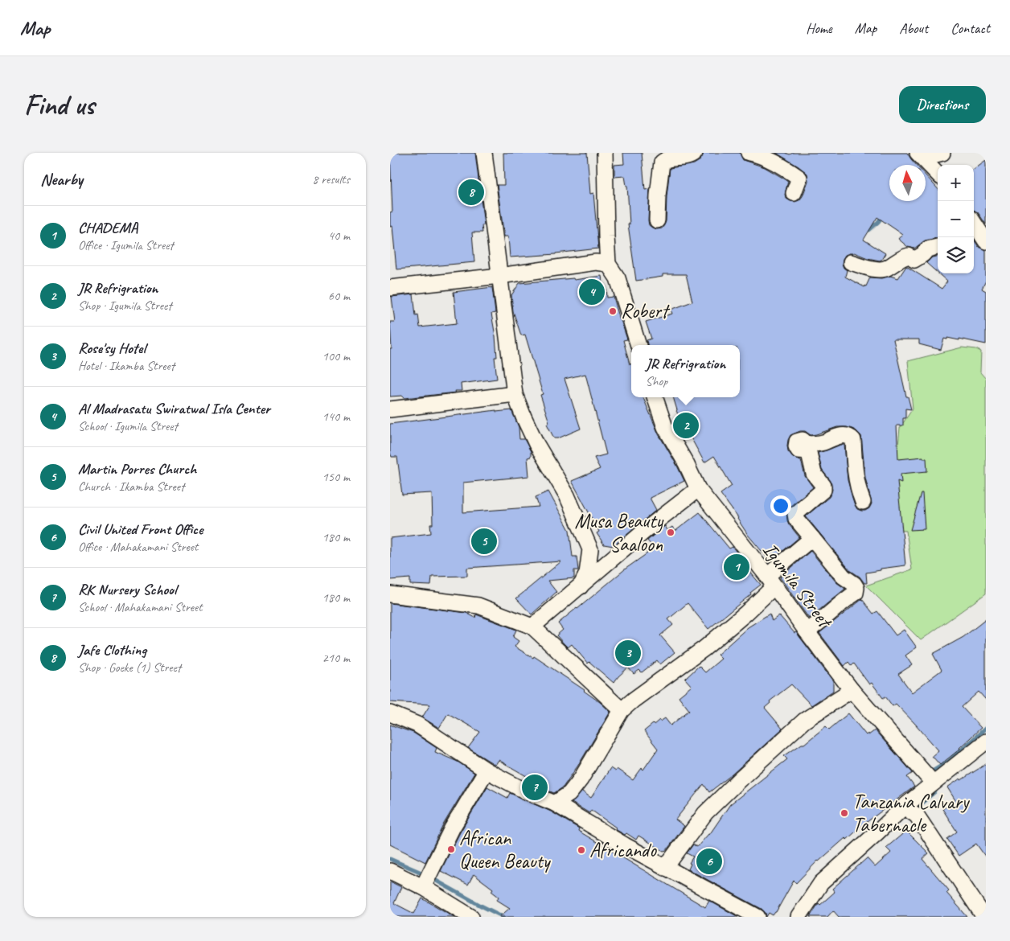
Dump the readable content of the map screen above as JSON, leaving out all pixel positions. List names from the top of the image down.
{
  "streets": {
    "street": ["Igumila Street"]
  },
  "places": [
    "Robert",
    "Musa Beauty Saaloon",
    "Tanzania Calvary Tabernacle",
    "African Queen Beauty",
    "Africando"
  ],
  "north": "top",
  "page": {
    "header": "Map",
    "nav": [
      "Home",
      "Map",
      "About",
      "Contact"
    ],
    "buttons": "Directions",
    "title": "Find us",
    "heading": ["Nearby", "8 results"],
    "map_buttons": ["+", "−"],
    "pins": [
      "8",
      "4",
      "2",
      "5",
      "1",
      "3",
      "7",
      "6"
    ],
    "list": [
      {
        "mark": "1",
        "name": "CHADEMA",
        "note": "Office · Igumila Street",
        "value": "40 m"
      },
      {
        "mark": "2",
        "name": "JR Refrigration",
        "note": "Shop · Igumila Street",
        "value": "60 m"
      },
      {
        "mark": "3",
        "name": "Rose'sy Hotel",
        "note": "Hotel · Ikamba Street",
        "value": "100 m"
      },
      {
        "mark": "4",
        "name": "Al Madrasatu Swiratwal Isla Center",
        "note": "School · Igumila Street",
        "value": "140 m"
      },
      {
        "mark": "5",
        "name": "Martin Porres Church",
        "note": "Church · Ikamba Street",
        "value": "150 m"
      },
      {
        "mark": "6",
        "name": "Civil United Front Office",
        "note": "Office · Mahakamani Street",
        "value": "180 m"
      },
      {
        "mark": "7",
        "name": "RK Nursery School",
        "note": "School · Mahakamani Street",
        "value": "180 m"
      },
      {
        "mark": "8",
        "name": "Jafe Clothing",
        "note": "Shop · Goeke (1) Street",
        "value": "210 m"
      }
    ],
    "popup": ["JR Refrigration", "Shop"]
  }
}
